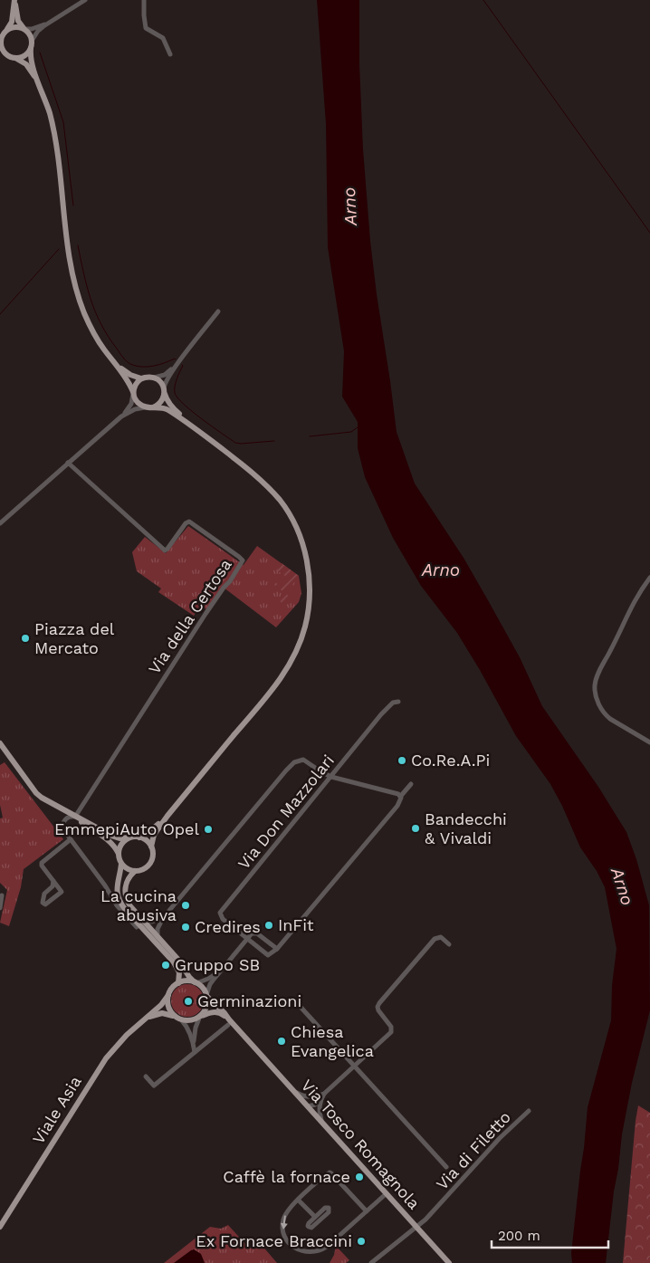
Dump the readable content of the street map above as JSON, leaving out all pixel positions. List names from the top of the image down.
{
  "streets": {
    "main road": ["Viale Asia", "Via Tosco Romagnola"],
    "street": ["Via della Certosa", "Via Don Mazzolari", "Via di Filetto"]
  },
  "crossings": [
    ["Viale Asia", "Via Tosco Romagnola"],
    ["Via Tosco Romagnola", "Via di Filetto"]
  ],
  "water": ["Arno"],
  "places": [
    "Piazza del Mercato",
    "Co.Re.A.Pi",
    "Bandecchi & Vivaldi",
    "EmmepiAuto Opel",
    "La cucina abusiva",
    "InFit",
    "Credires",
    "Gruppo SB",
    "Germinazioni",
    "Chiesa Evangelica",
    "Caffè la fornace",
    "Ex Fornace Braccini"
  ],
  "scale_bar": "200 m"
}
